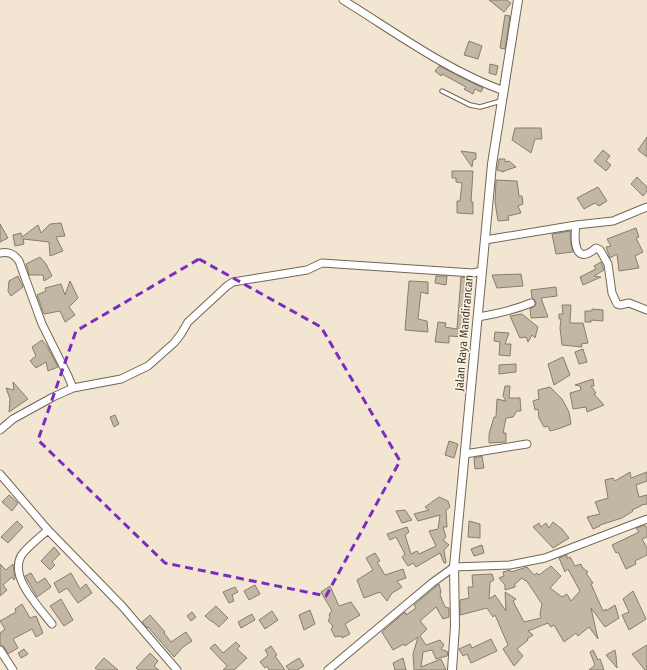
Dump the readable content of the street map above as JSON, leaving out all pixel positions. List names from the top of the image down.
{
  "streets": {
    "street": ["Jalan Raya Mandirancan"]
  }
}
